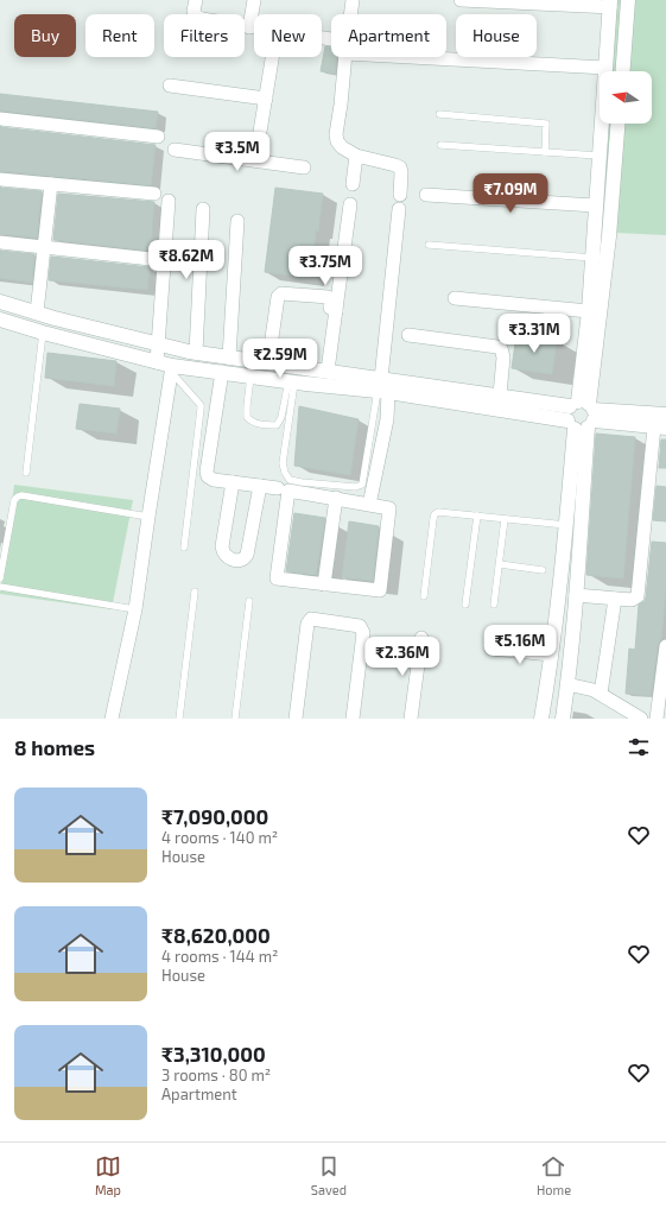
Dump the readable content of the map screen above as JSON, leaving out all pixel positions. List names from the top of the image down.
{
  "north": "left",
  "page": {
    "chip": [
      "Buy",
      "Rent",
      "Filters",
      "New",
      "Apartment",
      "House"
    ],
    "price": [
      "₹3.5M",
      "₹7.09M",
      "₹8.62M",
      "₹3.75M",
      "₹3.31M",
      "₹2.59M",
      "₹5.16M",
      "₹2.36M"
    ],
    "heading": "8 homes",
    "list": [
      {
        "name": "₹7,090,000",
        "note": "4 rooms · 140 m² · House"
      },
      {
        "name": "₹8,620,000",
        "note": "4 rooms · 144 m² · House"
      },
      {
        "name": "₹3,310,000",
        "note": "3 rooms · 80 m² · Apartment"
      }
    ],
    "tabs": ["Map", "Saved", "Home"]
  }
}
